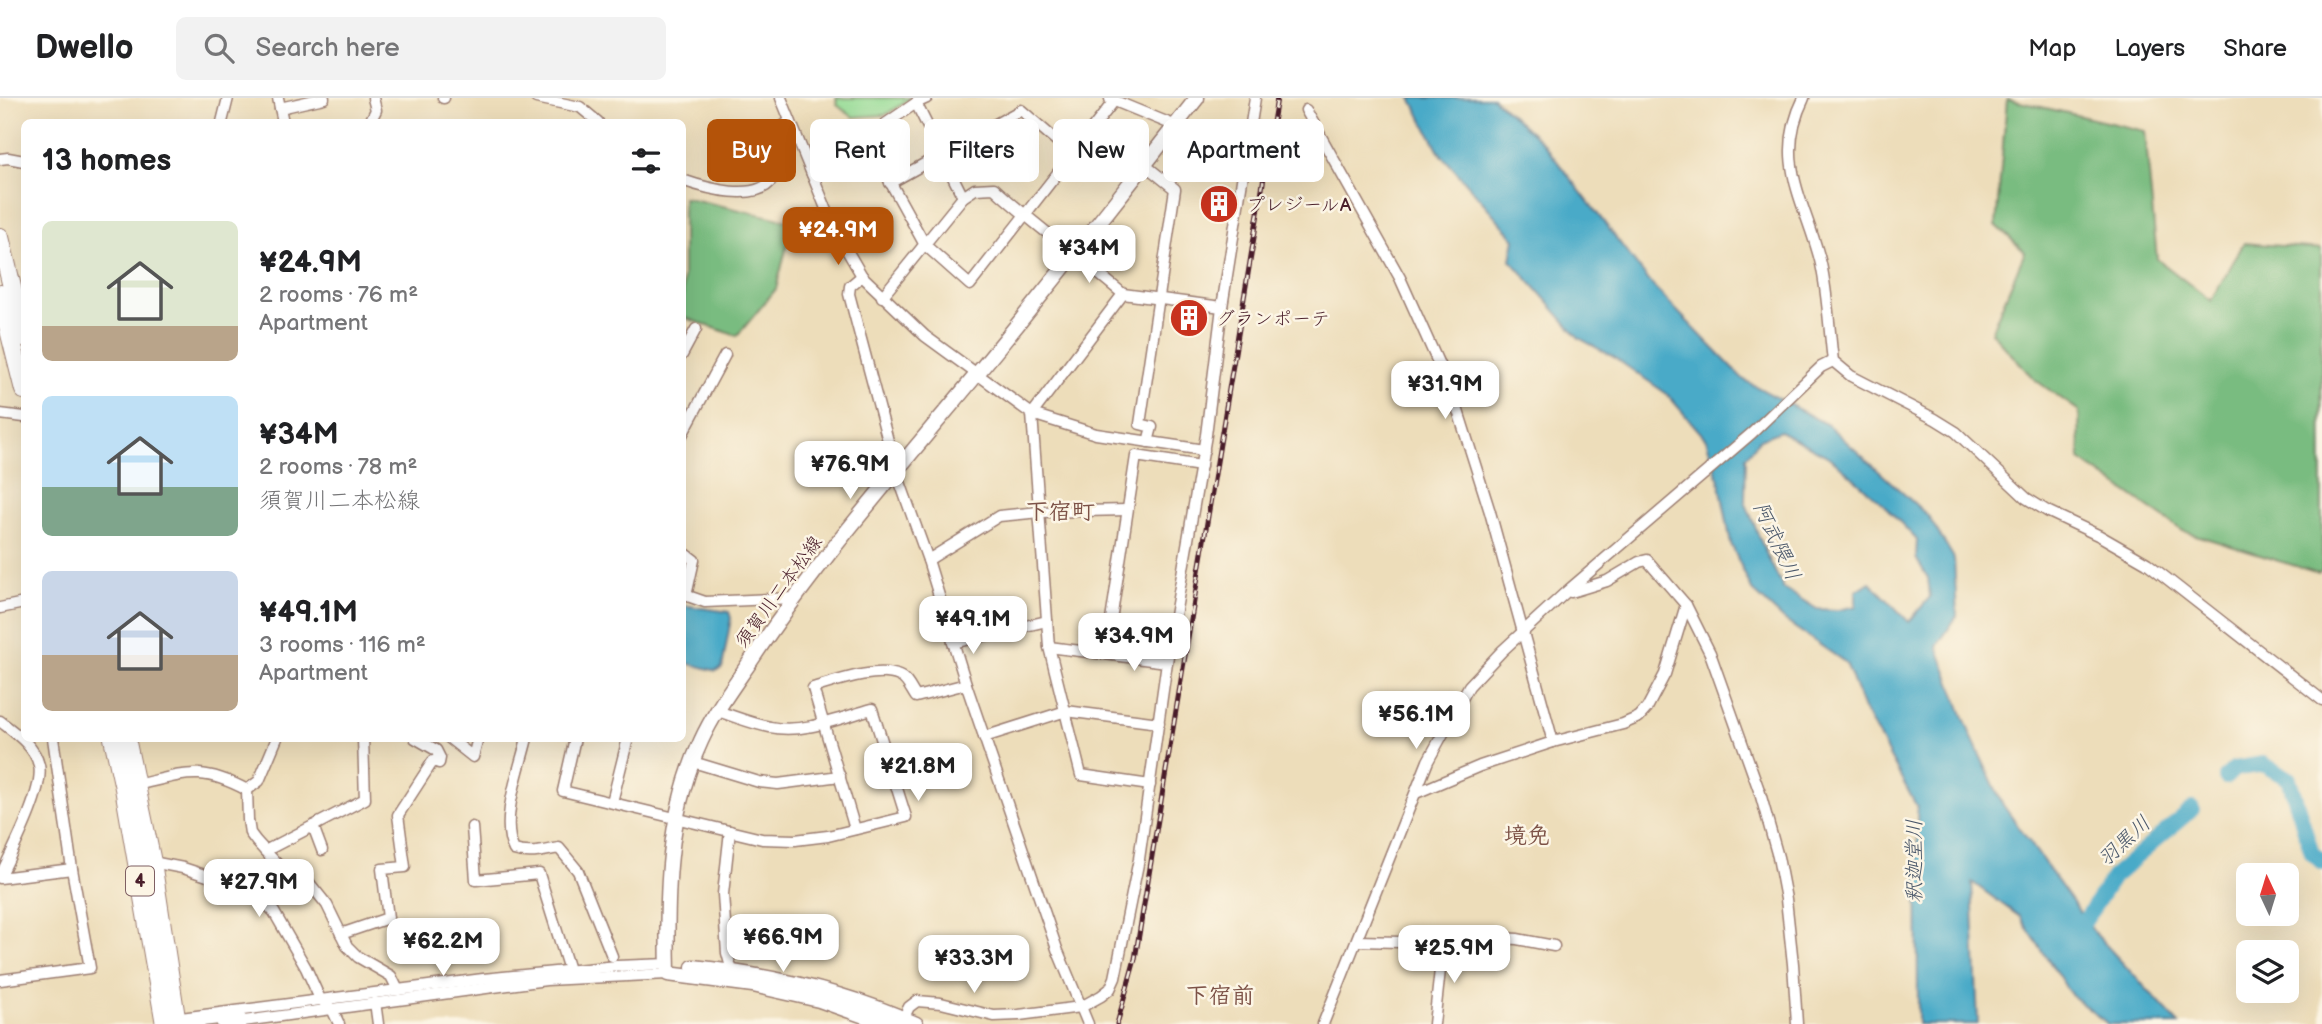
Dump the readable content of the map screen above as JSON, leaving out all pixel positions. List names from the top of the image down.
{
  "streets": {
    "highway": ["4"],
    "main road": ["須賀川二本松線"]
  },
  "districts": ["下宿町", "境免", "下宿前"],
  "water": ["阿武隈川", "羽黒川", "釈迦堂川"],
  "places": {
    "building": ["プレジールA", "グランポーテ"]
  },
  "north": "top",
  "page": {
    "header": "Dwello",
    "search": "Search here",
    "nav": ["Map", "Layers", "Share"],
    "chip": [
      "Buy",
      "Rent",
      "Filters",
      "New",
      "Apartment"
    ],
    "heading": "13 homes",
    "list": [
      {
        "name": "¥24.9M",
        "note": "2 rooms · 76 m² · Apartment"
      },
      {
        "name": "¥34M",
        "note": "2 rooms · 78 m² · 須賀川二本松線"
      },
      {
        "name": "¥49.1M",
        "note": "3 rooms · 116 m² · Apartment"
      }
    ],
    "price": [
      "¥24.9M",
      "¥34M",
      "¥31.9M",
      "¥76.9M",
      "¥49.1M",
      "¥34.9M",
      "¥56.1M",
      "¥21.8M",
      "¥27.9M",
      "¥66.9M",
      "¥62.2M",
      "¥25.9M",
      "¥33.3M"
    ]
  }
}
